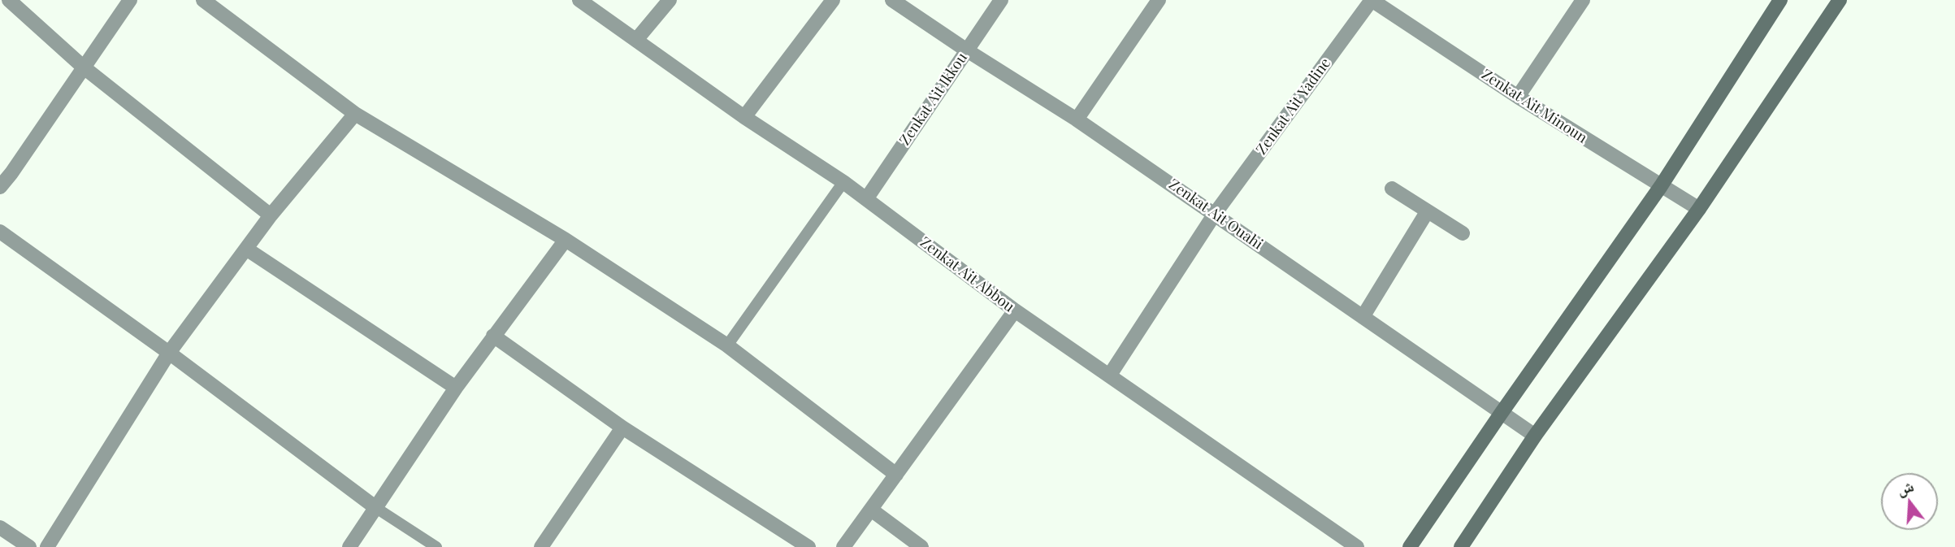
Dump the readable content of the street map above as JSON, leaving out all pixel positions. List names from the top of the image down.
{
  "streets": {
    "street": [
      "Zenkat Ait Ikkou",
      "Zenkat Ait Yadine",
      "Zenkat Ait Minoun",
      "Zenkat Ait Ouahi",
      "Zenkat Ait Abbou"
    ]
  },
  "crossings": [
    ["Zenkat Ait Ikkou", "Zenkat Ait Ouahi"],
    ["Zenkat Ait Ikkou", "Zenkat Ait Abbou"],
    ["Zenkat Ait Yadine", "Zenkat Ait Minoun"],
    ["Zenkat Ait Yadine", "Zenkat Ait Ouahi"],
    ["Zenkat Ait Yadine", "Zenkat Ait Abbou"]
  ],
  "north": "top"
}
